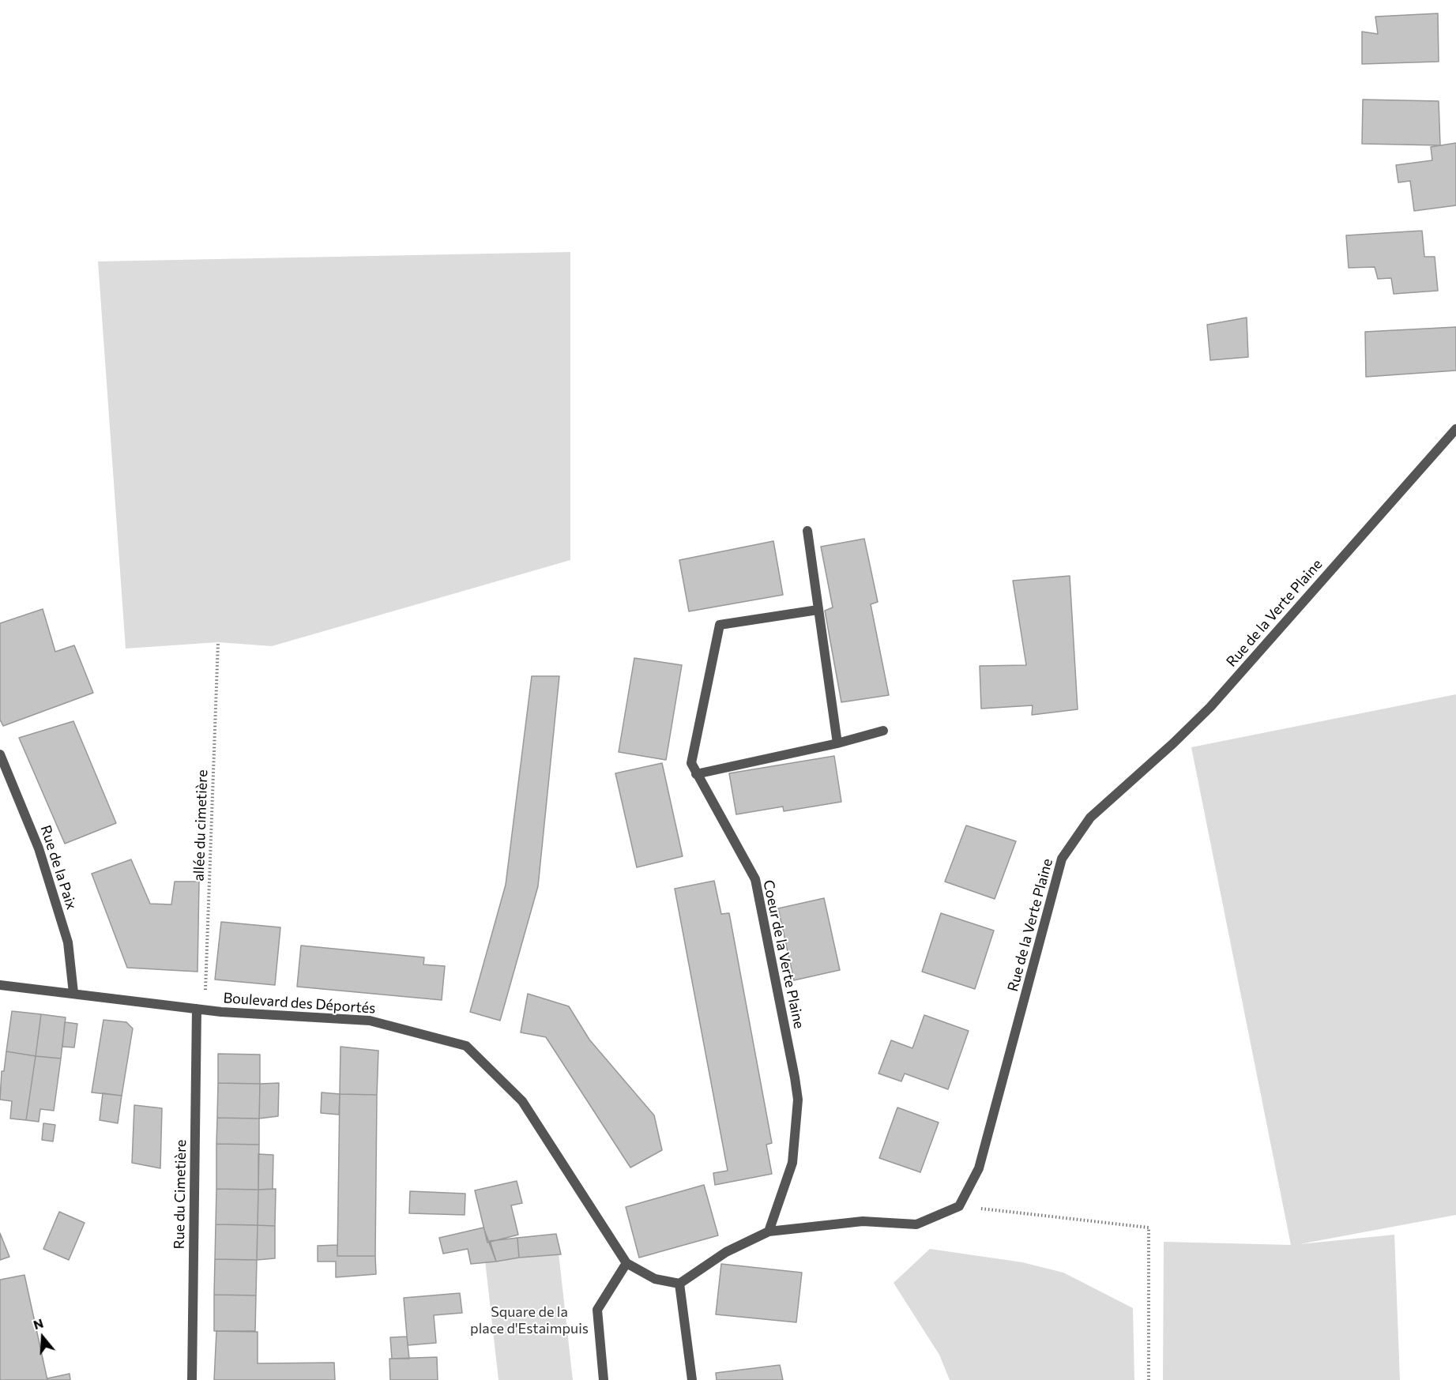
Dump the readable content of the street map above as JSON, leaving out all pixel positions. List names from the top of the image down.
{
  "streets": {
    "street": [
      "Rue de la Verte Plaine",
      "Rue de la Paix",
      "Coeur de la Verte Plaine",
      "Boulevard des Déportés",
      "Rue du Cimetière"
    ],
    "path": ["allée du cimetière"]
  },
  "crossings": [
    ["allée du cimetière", "Boulevard des Déportés"],
    ["allée du cimetière", "Rue du Cimetière"],
    ["Rue de la Paix", "Boulevard des Déportés"],
    ["Boulevard des Déportés", "Rue du Cimetière"]
  ],
  "parks": ["Square de la place d'Estaimpuis"],
  "north": "top"
}
